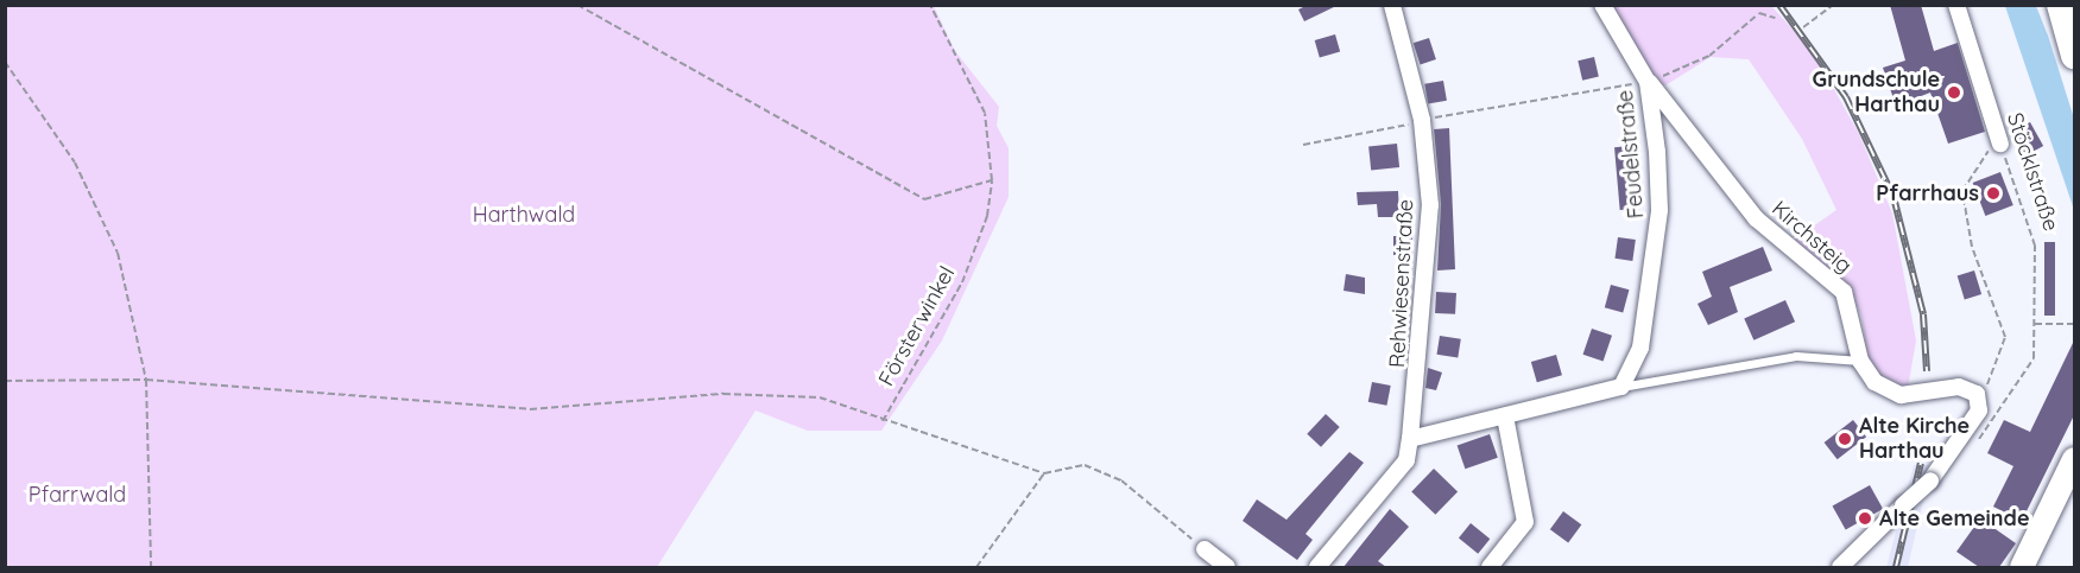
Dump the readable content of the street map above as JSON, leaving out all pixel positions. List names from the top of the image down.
{
  "streets": {
    "street": [
      "Feudelstraße",
      "Stöcklstraße",
      "Kirchsteig",
      "Rehwiesenstraße"
    ],
    "path": ["Försterwinkel"]
  },
  "crossings": [
    ["Feudelstraße", "Kirchsteig"]
  ],
  "parks": ["Harthwald", "Pfarrwald"],
  "places": [
    "Grundschule Harthau",
    "Pfarrhaus",
    "Alte Kirche Harthau",
    "Alte Gemeinde"
  ]
}
